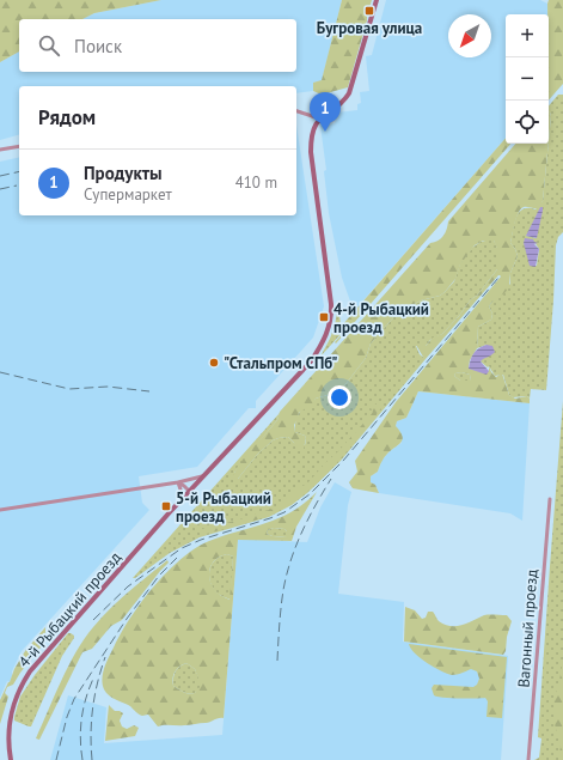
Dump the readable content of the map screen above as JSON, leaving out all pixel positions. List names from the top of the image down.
{
  "streets": {
    "street": ["4-й Рыбацкий проезд", "Вагонный проезд"]
  },
  "places": {
    "transit": ["Бугровая улица", "4-й Рыбацкий проезд", "5-й Рыбацкий проезд"],
    "other": ["\"Стальпром СПб\""]
  },
  "north": "bottom left",
  "page": {
    "map_buttons": ["+", "−"],
    "search": "Поиск",
    "heading": "Рядом",
    "pins": "1",
    "list": [
      {
        "mark": "1",
        "name": "Продукты",
        "note": "Супермаркет",
        "value": "410 m"
      }
    ]
  }
}
